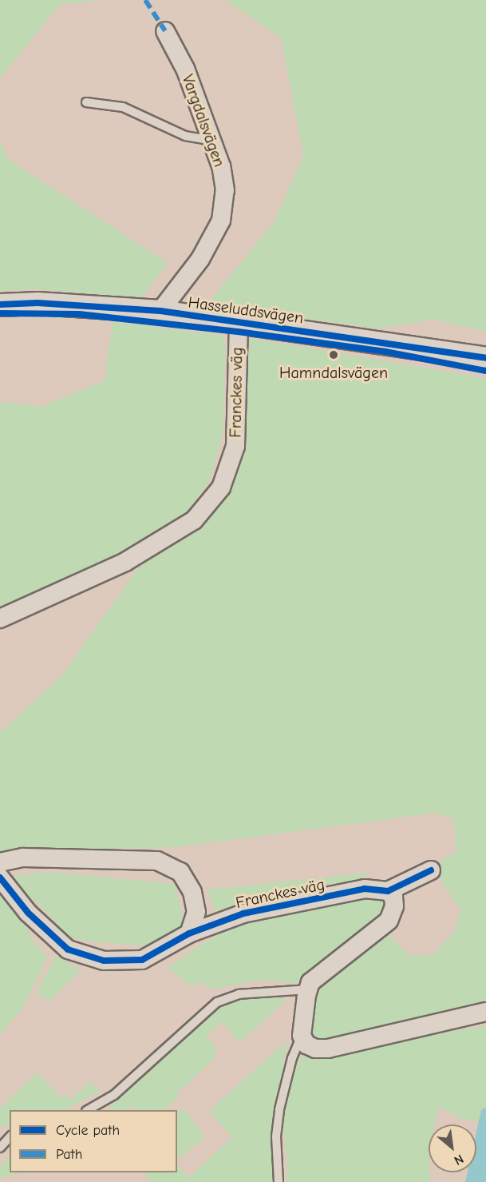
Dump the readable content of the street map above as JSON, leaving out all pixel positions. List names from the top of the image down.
{
  "streets": {
    "street": ["Vargdalsvägen", "Hasseluddsvägen", "Franckes väg"]
  },
  "crossings": [
    ["Vargdalsvägen", "Hasseluddsvägen"],
    ["Hasseluddsvägen", "Franckes väg"]
  ],
  "places": ["Hamndalsvägen"],
  "legend": ["Cycle path", "Path"],
  "north": "bottom right"
}
